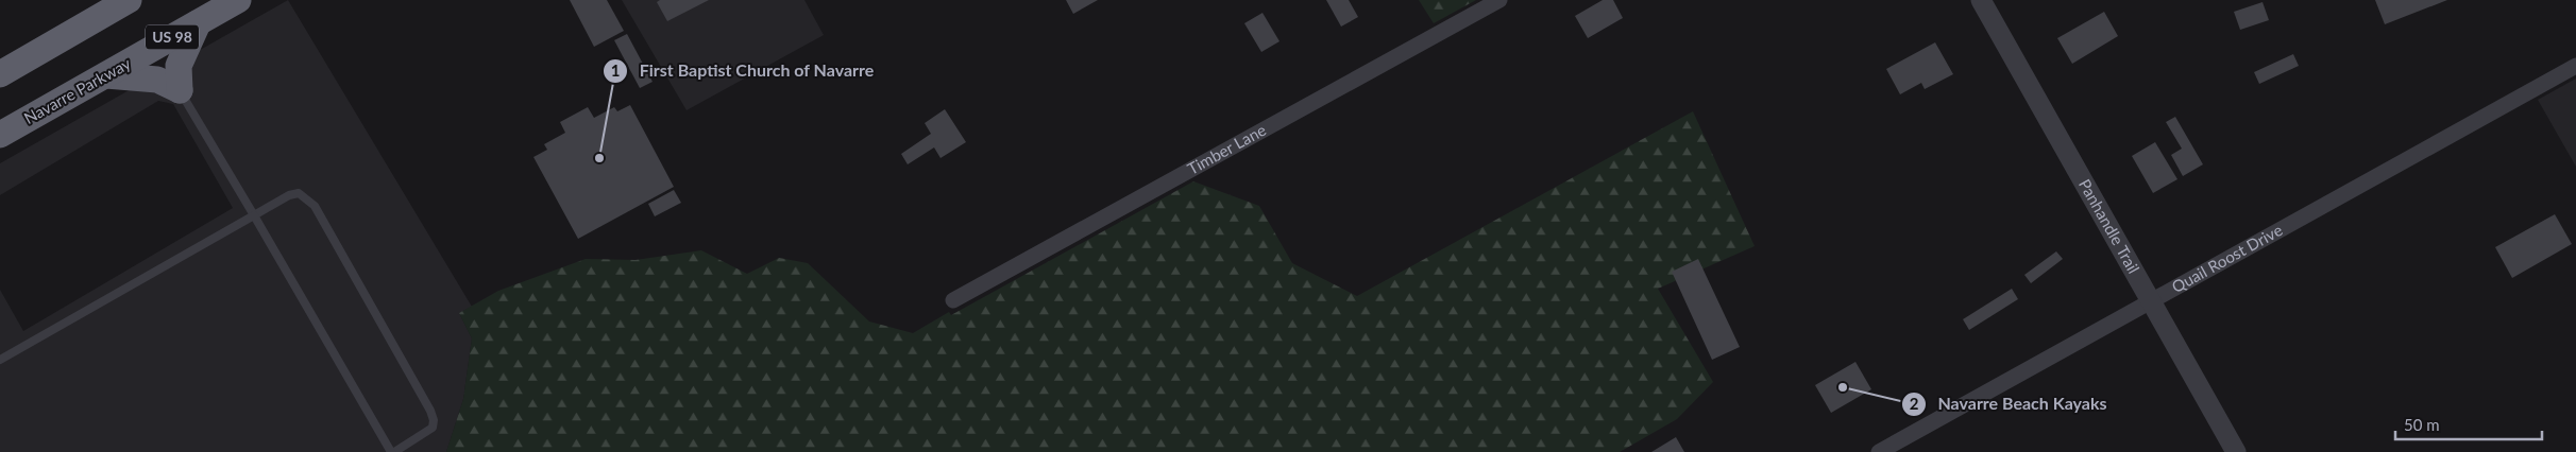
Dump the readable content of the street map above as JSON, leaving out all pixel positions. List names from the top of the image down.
{
  "streets": {
    "highway": ["US 98", "Navarre Parkway"],
    "street": ["Timber Lane", "Panhandle Trail", "Quail Roost Drive"]
  },
  "crossings": [
    ["Panhandle Trail", "Quail Roost Drive"]
  ],
  "places": ["First Baptist Church of Navarre", "Navarre Beach Kayaks"],
  "scale_bar": "50 m"
}
